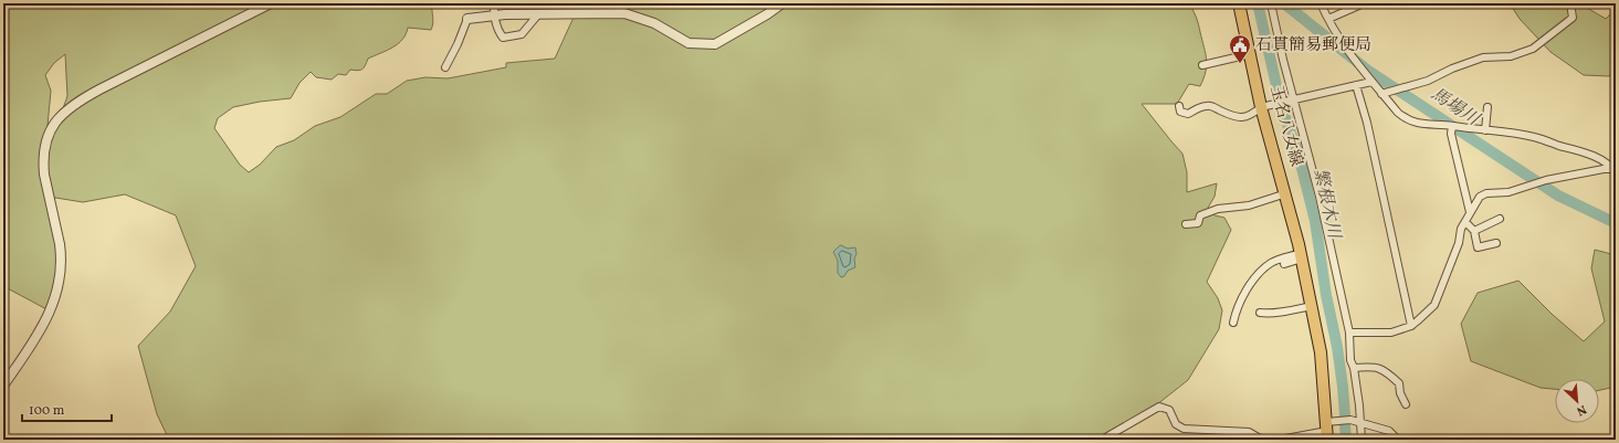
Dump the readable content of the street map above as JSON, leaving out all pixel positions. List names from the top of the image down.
{
  "streets": {
    "main road": ["玉名八女線"]
  },
  "water": ["馬場川", "繁根木川"],
  "places": {
    "public building": ["石貫簡易郵便局"]
  },
  "scale_bar": "100 m",
  "north": "bottom right"
}
